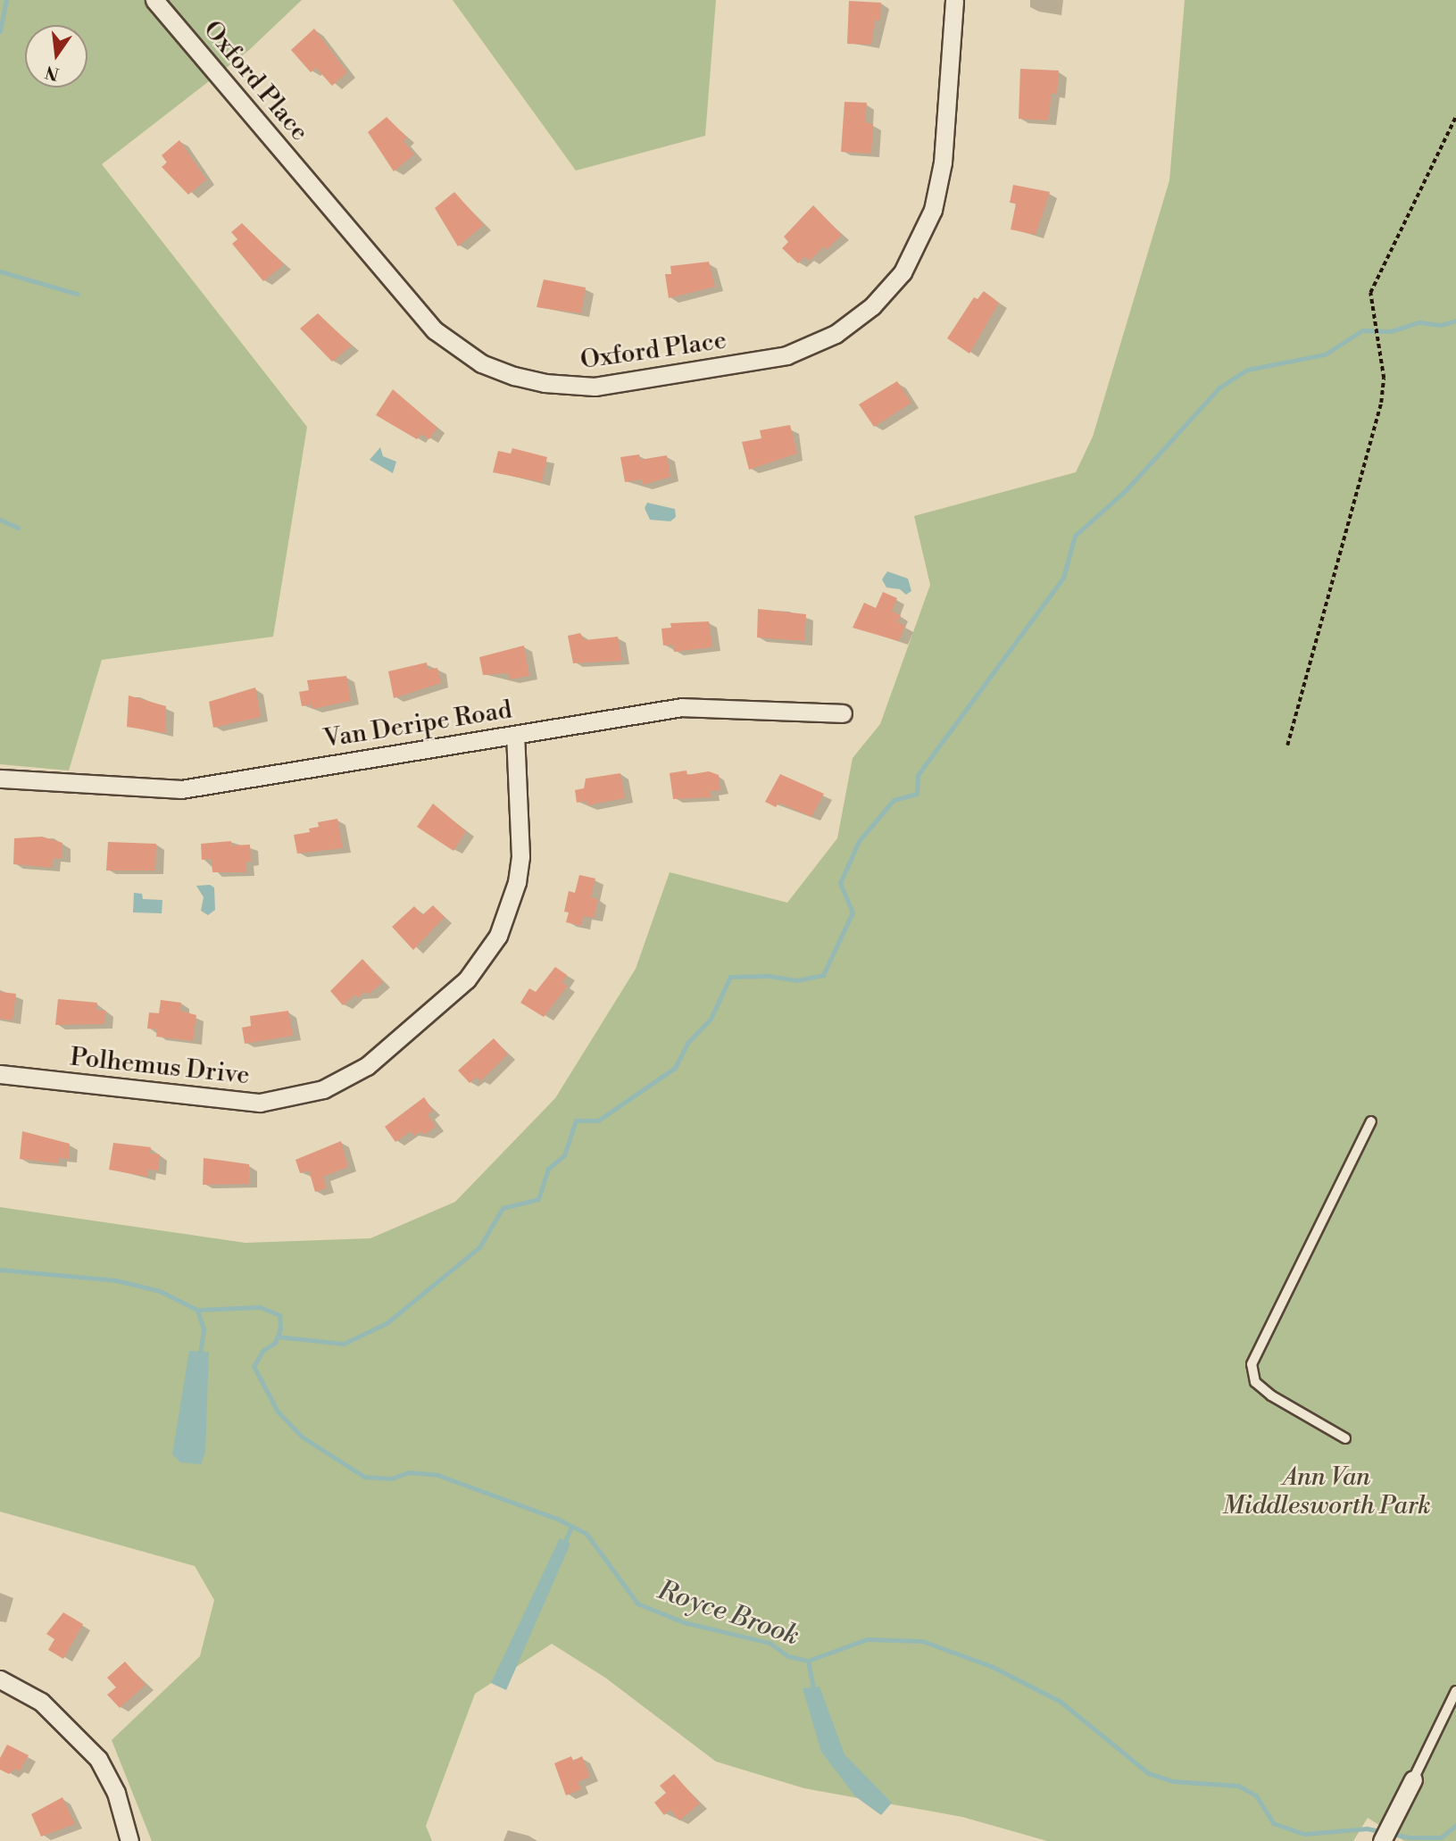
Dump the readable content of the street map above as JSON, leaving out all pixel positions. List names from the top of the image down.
{
  "streets": {
    "street": ["Oxford Place", "Van Deripe Road", "Polhemus Drive"]
  },
  "crossings": [
    ["Van Deripe Road", "Polhemus Drive"]
  ],
  "water": ["Royce Brook"],
  "parks": ["Ann Van Middlesworth Park"],
  "north": "bottom"
}
